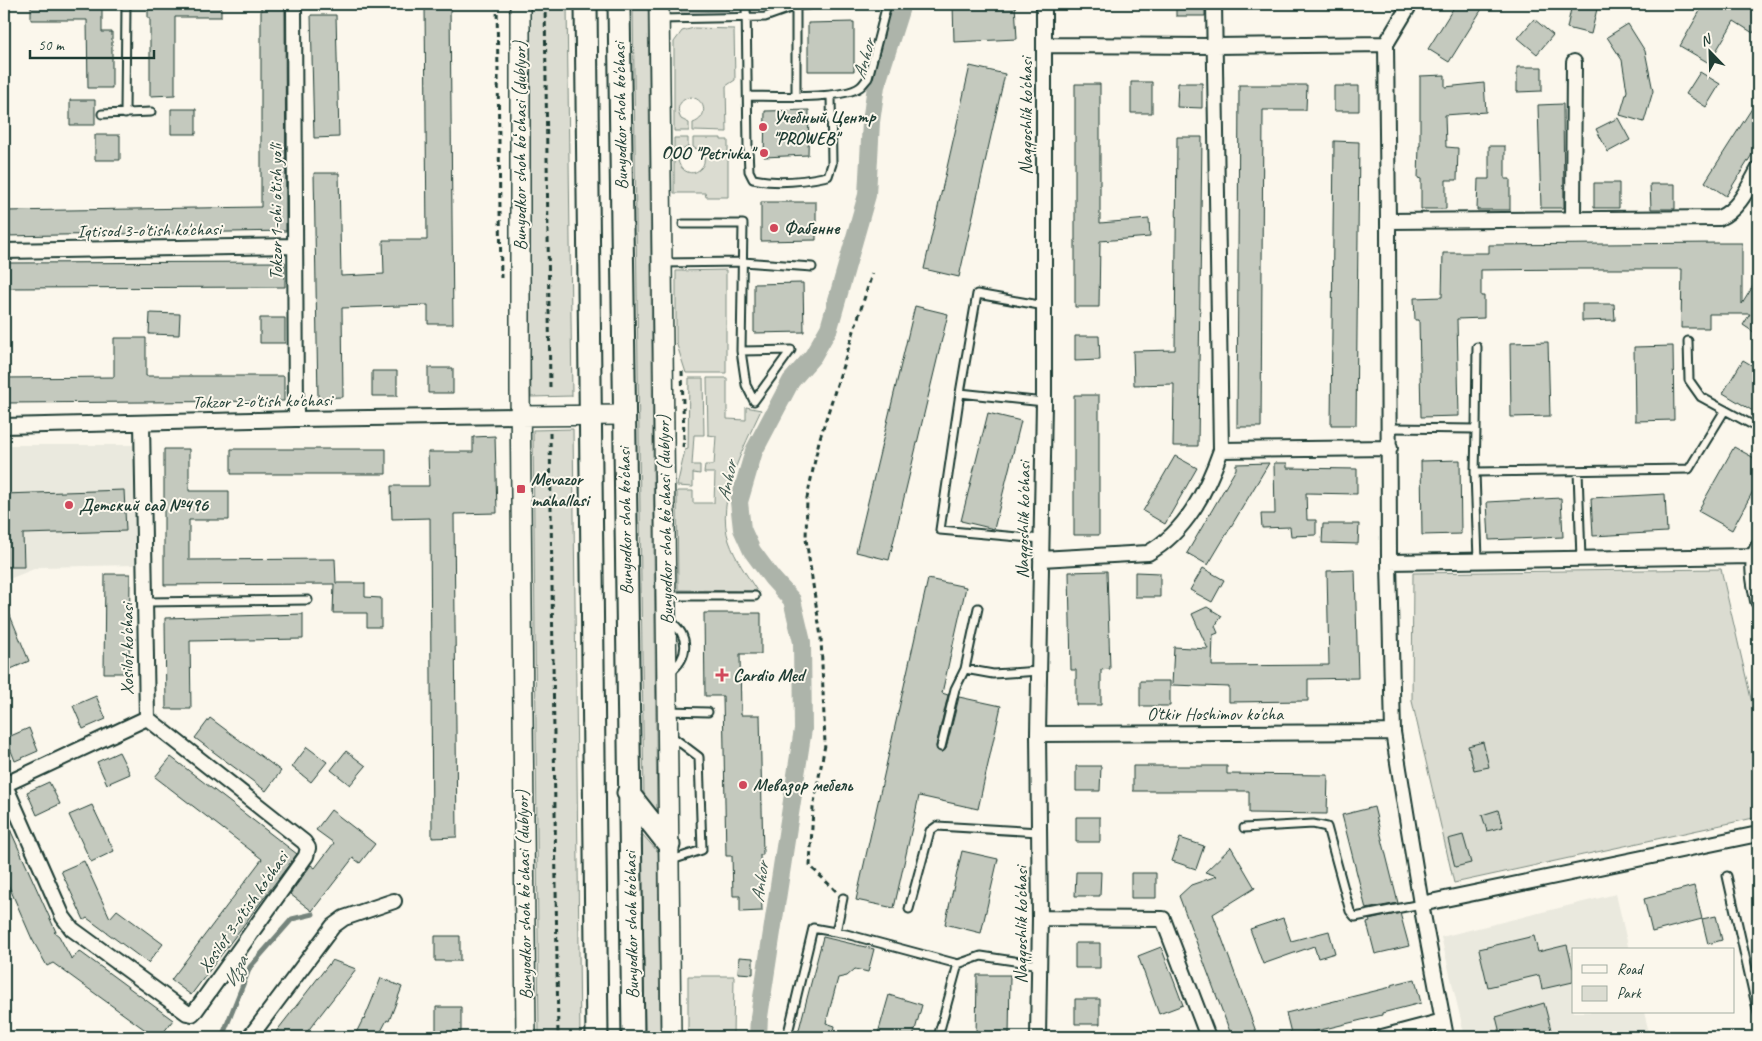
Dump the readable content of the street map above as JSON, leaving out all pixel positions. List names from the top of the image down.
{
  "streets": {
    "main road": ["Bunyodkor shoh ko'chasi"],
    "street": [
      "Naqqoshlik ko'chasi",
      "Bunyodkor shoh koʻchasi (dublyor)",
      "Tokzor 1-chi o'tish yo'li",
      "Iqtisod 3-o'tish ko'chasi",
      "Tokzor 2-o'tish ko'chasi",
      "Xosilot ko'chasi",
      "O'tkir Hoshimov ko'cha",
      "Xosilot 3-o'tish ko'chasi"
    ]
  },
  "crossings": [
    ["Naqqoshlik ko'chasi", "O'tkir Hoshimov ko'cha"],
    ["Bunyodkor shoh koʻchasi (dublyor)", "Tokzor 2-o'tish ko'chasi"],
    ["Tokzor 1-chi o'tish yo'li", "Iqtisod 3-o'tish ko'chasi"],
    ["Tokzor 1-chi o'tish yo'li", "Tokzor 2-o'tish ko'chasi"],
    ["Tokzor 2-o'tish ko'chasi", "Xosilot ko'chasi"],
    ["Xosilot ko'chasi", "Xosilot 3-o'tish ko'chasi"]
  ],
  "water": ["Anhor", "Изза"],
  "places": {
    "other": [
      "Учебный Центр \"PROWEB\"",
      "ООО \"Petrivka\"",
      "Фабенне",
      "Детский сад №496",
      "Мевазор мебель"
    ],
    "transit": ["Mevazor mahallasi"],
    "health": ["Cardio Med"]
  },
  "legend": ["Road", "Park"],
  "scale_bar": "50 m",
  "north": "top left"
}
